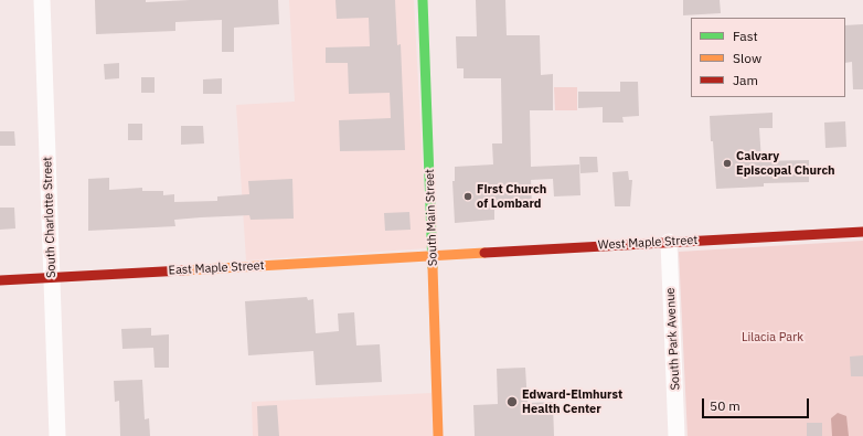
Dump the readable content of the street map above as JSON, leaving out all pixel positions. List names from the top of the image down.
{
  "streets": {
    "street": [
      "South Charlotte Street",
      "South Main Street",
      "West Maple Street",
      "East Maple Street",
      "South Park Avenue"
    ]
  },
  "crossings": [
    ["South Charlotte Street", "East Maple Street"],
    ["South Main Street", "West Maple Street"],
    ["South Main Street", "East Maple Street"],
    ["West Maple Street", "East Maple Street"],
    ["West Maple Street", "South Park Avenue"]
  ],
  "parks": ["Lilacia Park"],
  "places": ["Calvary Episcopal Church", "First Church of Lombard", "Edward-Elmhurst Health Center"],
  "legend": ["Fast", "Slow", "Jam"],
  "scale_bar": "50 m"
}
